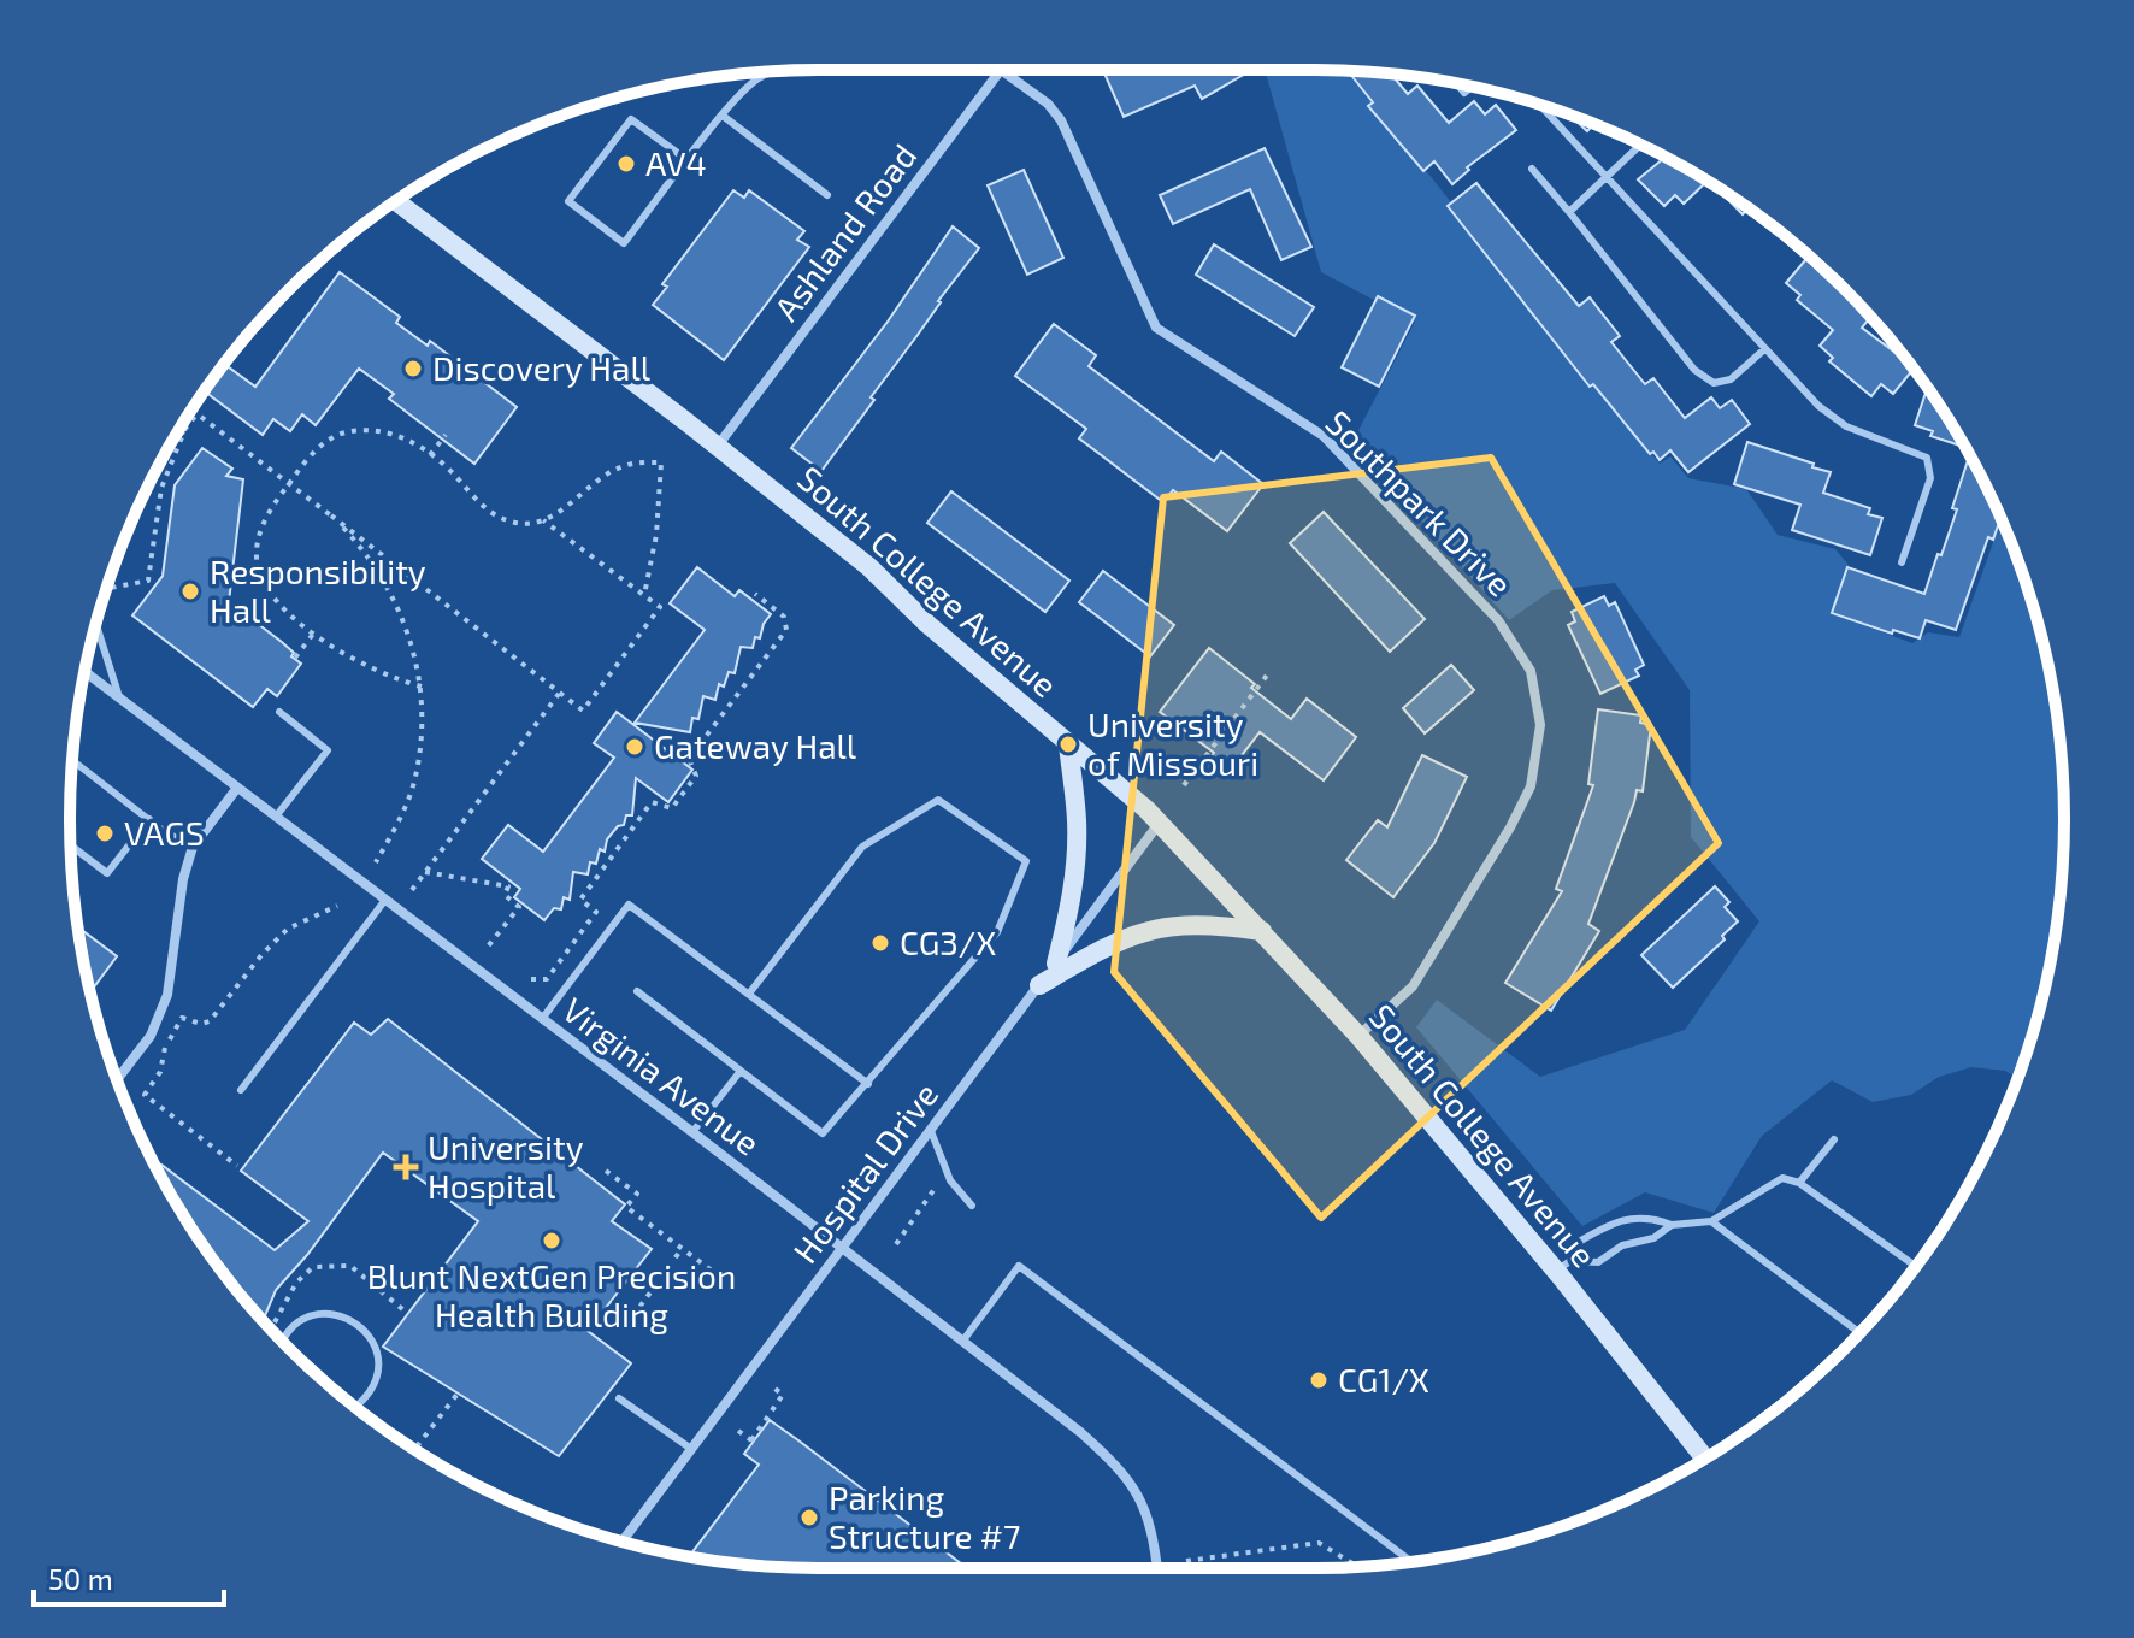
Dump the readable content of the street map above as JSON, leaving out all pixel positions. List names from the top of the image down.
{
  "streets": {
    "main road": ["South College Avenue"],
    "street": [
      "Ashland Road",
      "Southpark Drive",
      "Virginia Avenue",
      "Hospital Drive"
    ]
  },
  "crossings": [
    ["Ashland Road", "Southpark Drive"],
    ["Ashland Road", "South College Avenue"],
    ["Southpark Drive", "South College Avenue"],
    ["South College Avenue", "Hospital Drive"],
    ["Virginia Avenue", "Hospital Drive"]
  ],
  "places": {
    "other": [
      "AV4",
      "Discovery Hall",
      "Responsibility Hall",
      "University of Missouri",
      "Gateway Hall",
      "VAGS",
      "CG3/X",
      "Blunt NextGen Precision Health Building",
      "CG1/X",
      "Parking Structure #7"
    ],
    "health": ["University Hospital"]
  },
  "scale_bar": "50 m"
}
